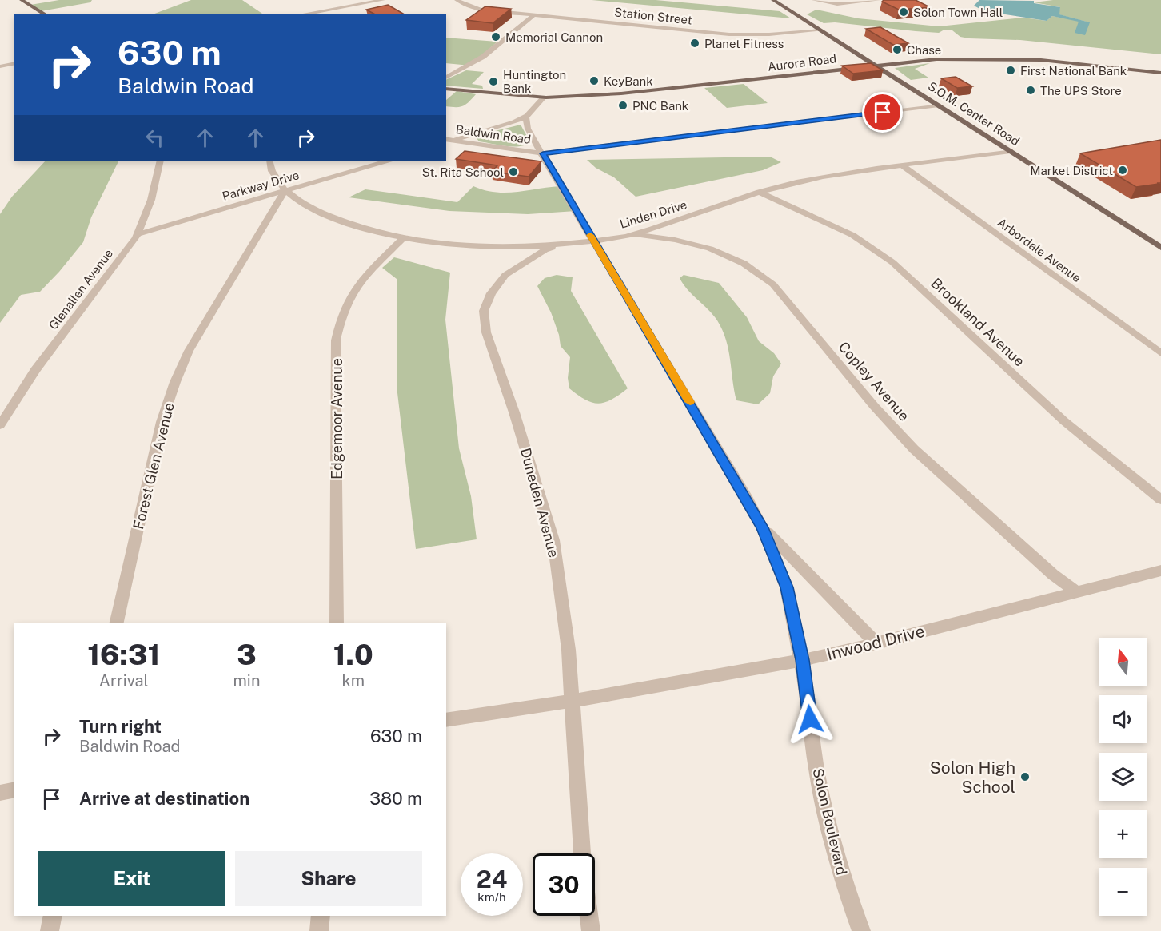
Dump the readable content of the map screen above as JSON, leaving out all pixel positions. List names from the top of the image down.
{
  "streets": {
    "main road": ["Aurora Road", "S.O.M. Center Road"],
    "street": [
      "Station Street",
      "Baldwin Road",
      "Parkway Drive",
      "Linden Drive",
      "Arbordale Avenue",
      "Glenallen Avenue",
      "Brookland Avenue",
      "Copley Avenue",
      "Edgemoor Avenue",
      "Forest Glen Avenue",
      "Duneden Avenue",
      "Inwood Drive",
      "Solon Boulevard"
    ]
  },
  "crossings": [
    ["Station Street", "S.O.M. Center Road"],
    ["Aurora Road", "S.O.M. Center Road"],
    ["S.O.M. Center Road", "Baldwin Road"],
    ["S.O.M. Center Road", "Linden Drive"],
    ["Baldwin Road", "Solon Boulevard"],
    ["Parkway Drive", "Linden Drive"],
    ["Parkway Drive", "Glenallen Avenue"],
    ["Parkway Drive", "Forest Glen Avenue"],
    ["Linden Drive", "Arbordale Avenue"],
    ["Linden Drive", "Brookland Avenue"],
    ["Linden Drive", "Copley Avenue"],
    ["Linden Drive", "Edgemoor Avenue"],
    ["Linden Drive", "Forest Glen Avenue"],
    ["Linden Drive", "Duneden Avenue"],
    ["Linden Drive", "Solon Boulevard"],
    ["Copley Avenue", "Inwood Drive"],
    ["Duneden Avenue", "Inwood Drive"],
    ["Inwood Drive", "Solon Boulevard"]
  ],
  "places": [
    "Solon Town Hall",
    "Memorial Cannon",
    "Planet Fitness",
    "Chase",
    "First National Bank",
    "KeyBank",
    "Huntington Bank",
    "The UPS Store",
    "PNC Bank",
    "Market District",
    "St. Rita School",
    "Solon High School"
  ],
  "north": "top",
  "page": {
    "turn": ["630 m", "Baldwin Road"],
    "eta": [
      "16:31",
      "Arrival",
      "3",
      "min",
      "1.0",
      "km"
    ],
    "map_buttons": ["+", "−"],
    "list": [
      {
        "name": "Turn right",
        "note": "Baldwin Road",
        "value": "630 m"
      },
      {
        "name": "Arrive at destination",
        "value": "380 m"
      }
    ],
    "buttons": ["Exit", "Share"],
    "speed": "24 km/h",
    "limit": "30"
  }
}
